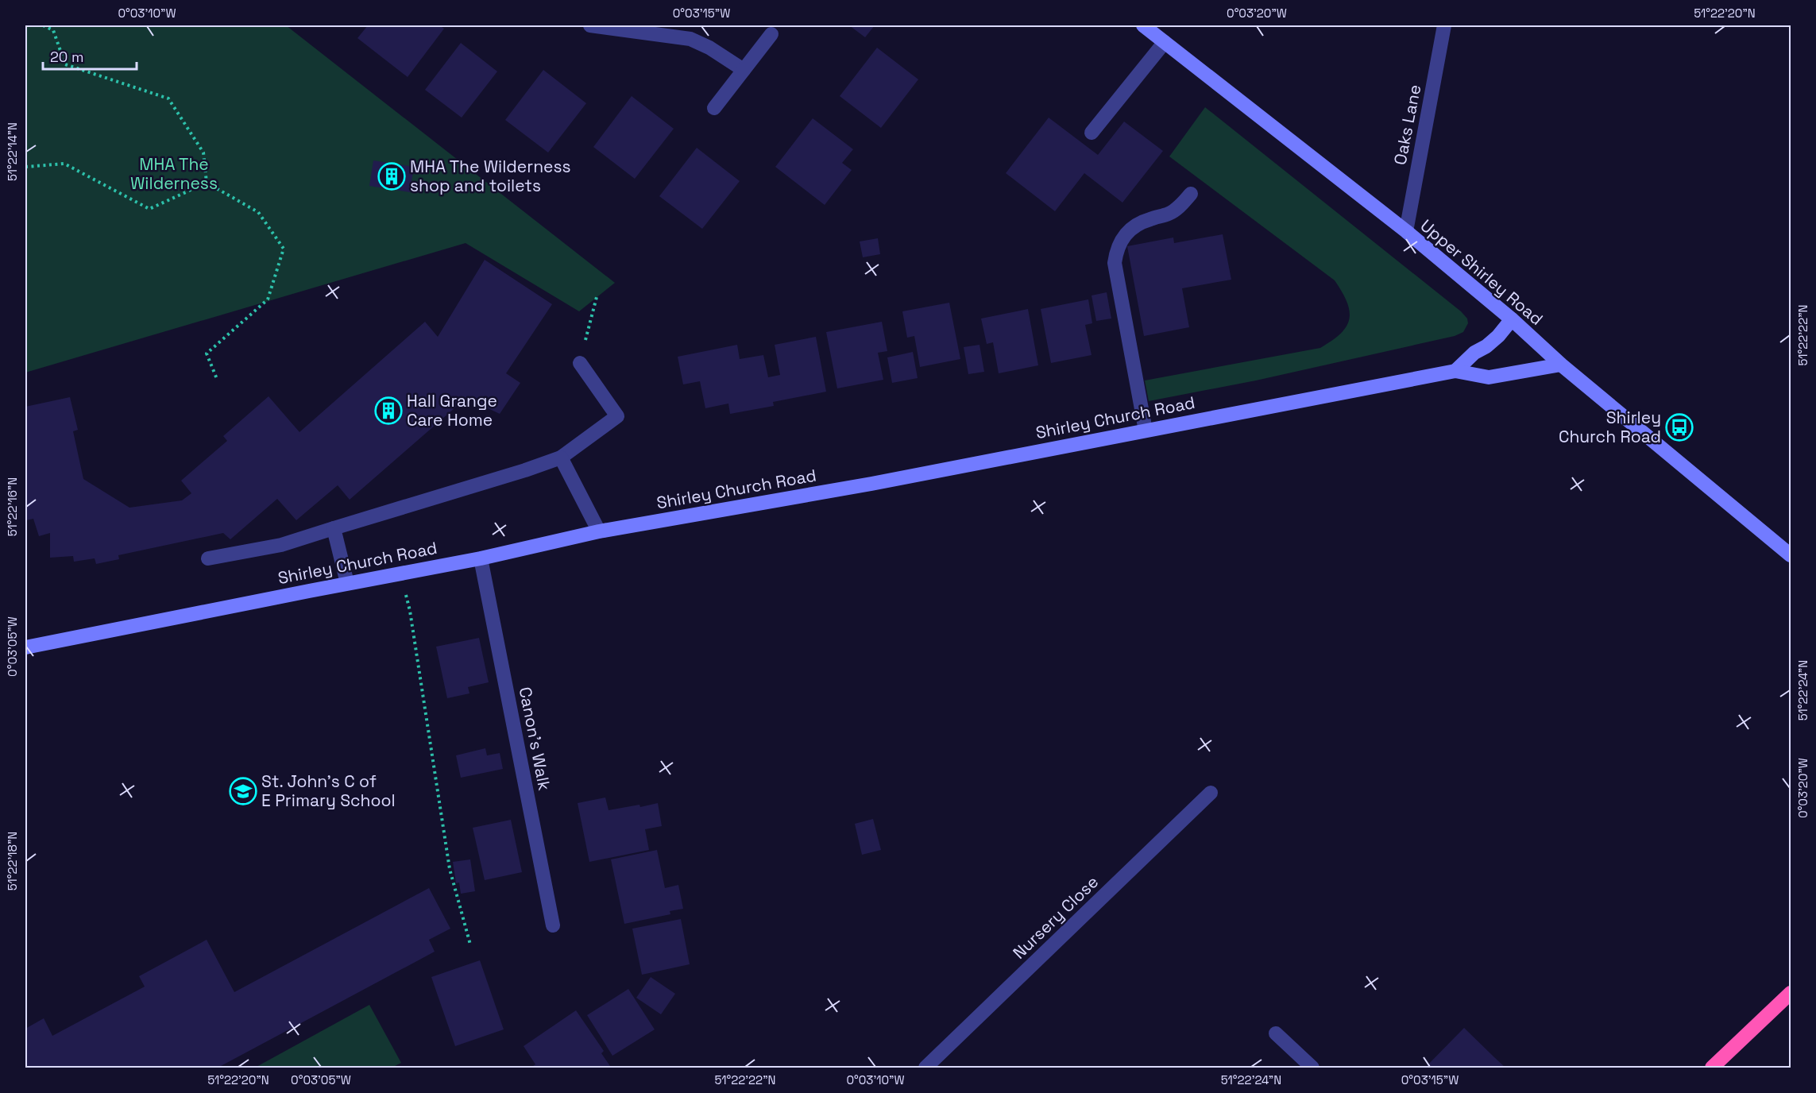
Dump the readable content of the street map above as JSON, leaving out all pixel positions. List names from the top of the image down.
{
  "streets": {
    "street": [
      "Oaks Lane",
      "Upper Shirley Road",
      "Shirley Church Road",
      "Canon's Walk",
      "Nursery Close"
    ]
  },
  "crossings": [
    ["Oaks Lane", "Upper Shirley Road"],
    ["Upper Shirley Road", "Shirley Church Road"],
    ["Shirley Church Road", "Canon's Walk"]
  ],
  "parks": ["MHA The Wilderness"],
  "places": {
    "building": ["MHA The Wilderness shop and toilets", "Hall Grange Care Home"],
    "bus stop": ["Shirley Church Road"],
    "school or university": ["St. John's C of E Primary School"]
  },
  "scale_bar": "20 m",
  "coordinates": [
    "0°03'10\"W",
    "0°03'15\"W",
    "0°03'20\"W",
    "51°22'20\"N",
    "51°22'14\"N",
    "51°22'22\"N",
    "51°22'16\"N",
    "0°03'05\"W",
    "51°22'24\"N",
    "51°22'18\"N"
  ]
}
